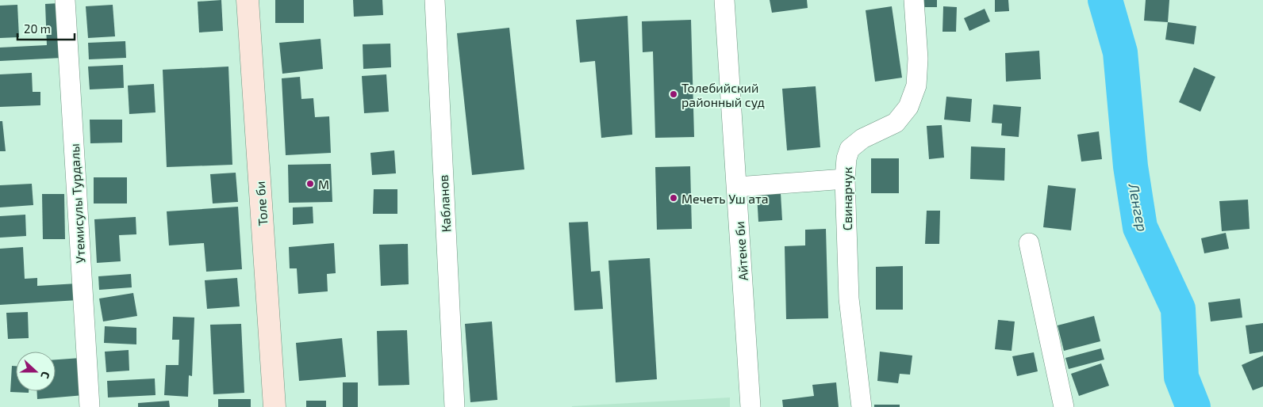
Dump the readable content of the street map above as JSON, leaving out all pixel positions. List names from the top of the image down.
{
  "streets": {
    "main road": ["Толе би"],
    "street": [
      "Свинарчук",
      "Утемисулы Турдалы",
      "Кабланов",
      "Айтеке би"
    ]
  },
  "water": ["Ленгер"],
  "places": ["Толебийский районный суд", "M", "Мечеть Уш ата"],
  "scale_bar": "20 m",
  "north": "right"
}
